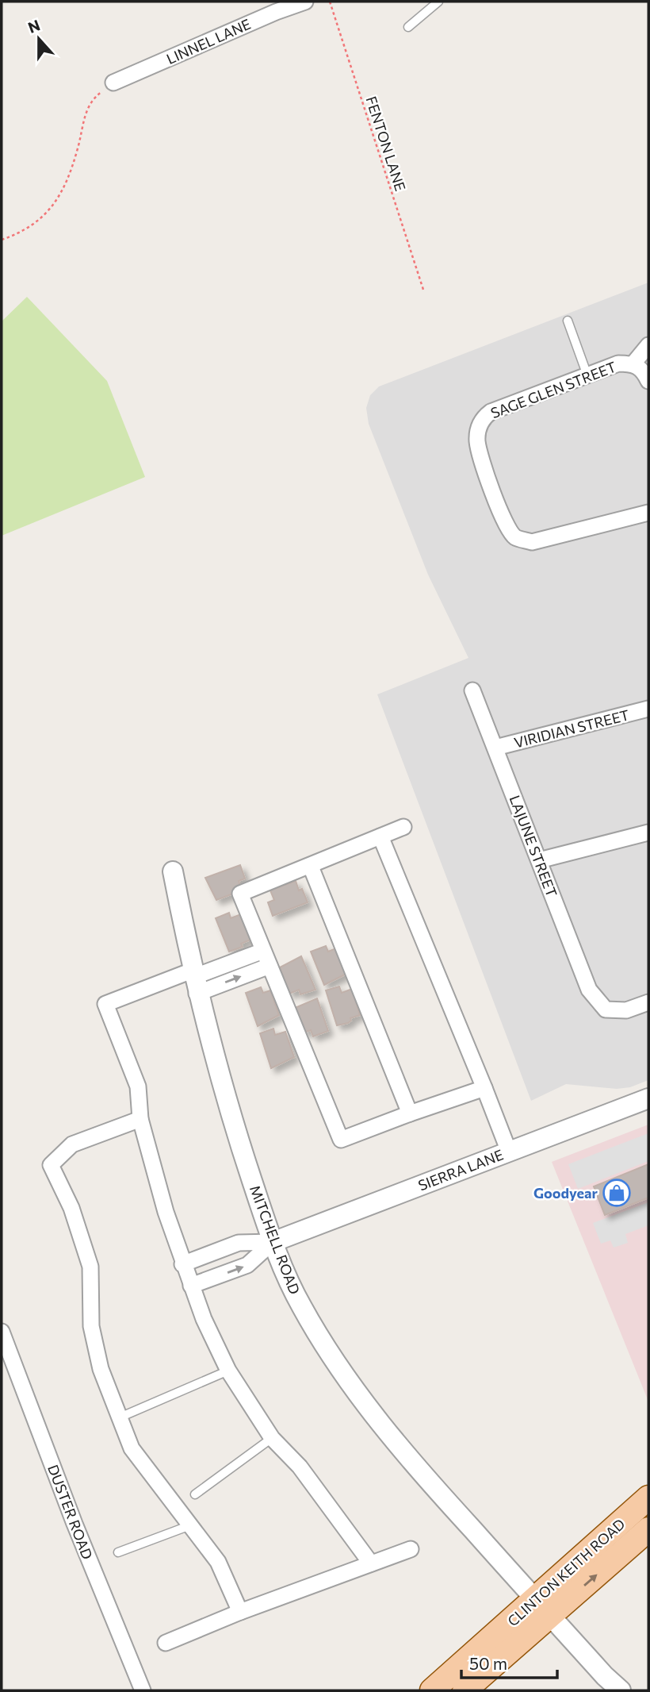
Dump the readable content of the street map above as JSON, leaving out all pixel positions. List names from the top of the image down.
{
  "streets": {
    "main road": ["CLINTON KEITH ROAD"],
    "street": [
      "LINNEL LANE",
      "SAGE GLEN STREET",
      "VIRIDIAN STREET",
      "LAJUNE STREET",
      "SIERRA LANE",
      "MITCHELL ROAD",
      "DUSTER ROAD"
    ],
    "path": ["FENTON LANE"]
  },
  "crossings": [
    ["VIRIDIAN STREET", "LAJUNE STREET"],
    ["SIERRA LANE", "MITCHELL ROAD"],
    ["MITCHELL ROAD", "CLINTON KEITH ROAD"]
  ],
  "places": {
    "shop": ["Goodyear"]
  },
  "scale_bar": "50 m",
  "north": "top"
}
